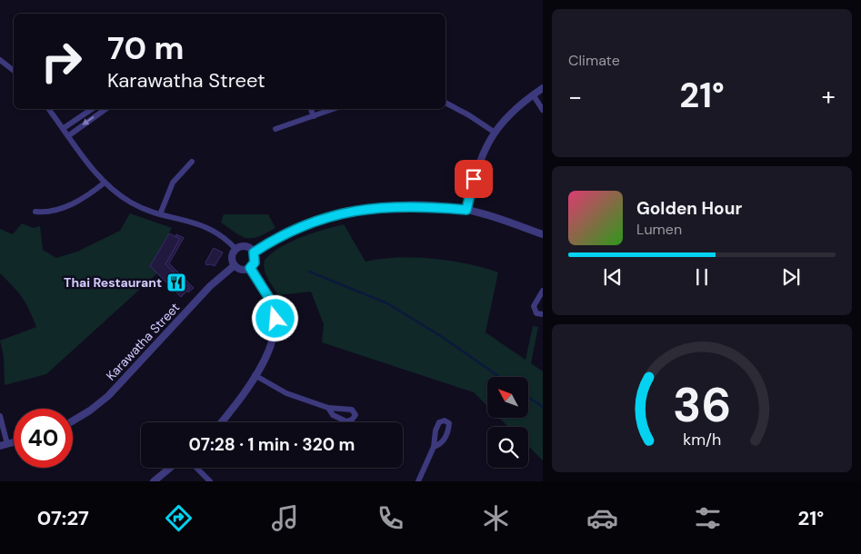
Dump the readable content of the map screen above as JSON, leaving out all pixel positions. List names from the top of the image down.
{
  "streets": {
    "street": ["Karawatha Street"]
  },
  "places": {
    "restaurant": ["Thai Restaurant"]
  },
  "north": "top left",
  "page": {
    "tile": "Climate",
    "turn": ["70 m", "Karawatha Street"],
    "heat": ["−", "21°", "+"],
    "song": ["Golden Hour", "Lumen"],
    "limit": "40",
    "trip": "07:28 · 1 min · 320 m",
    "tabs": ["07:27", "21°"],
    "gauge": ["36", "km/h"]
  }
}
